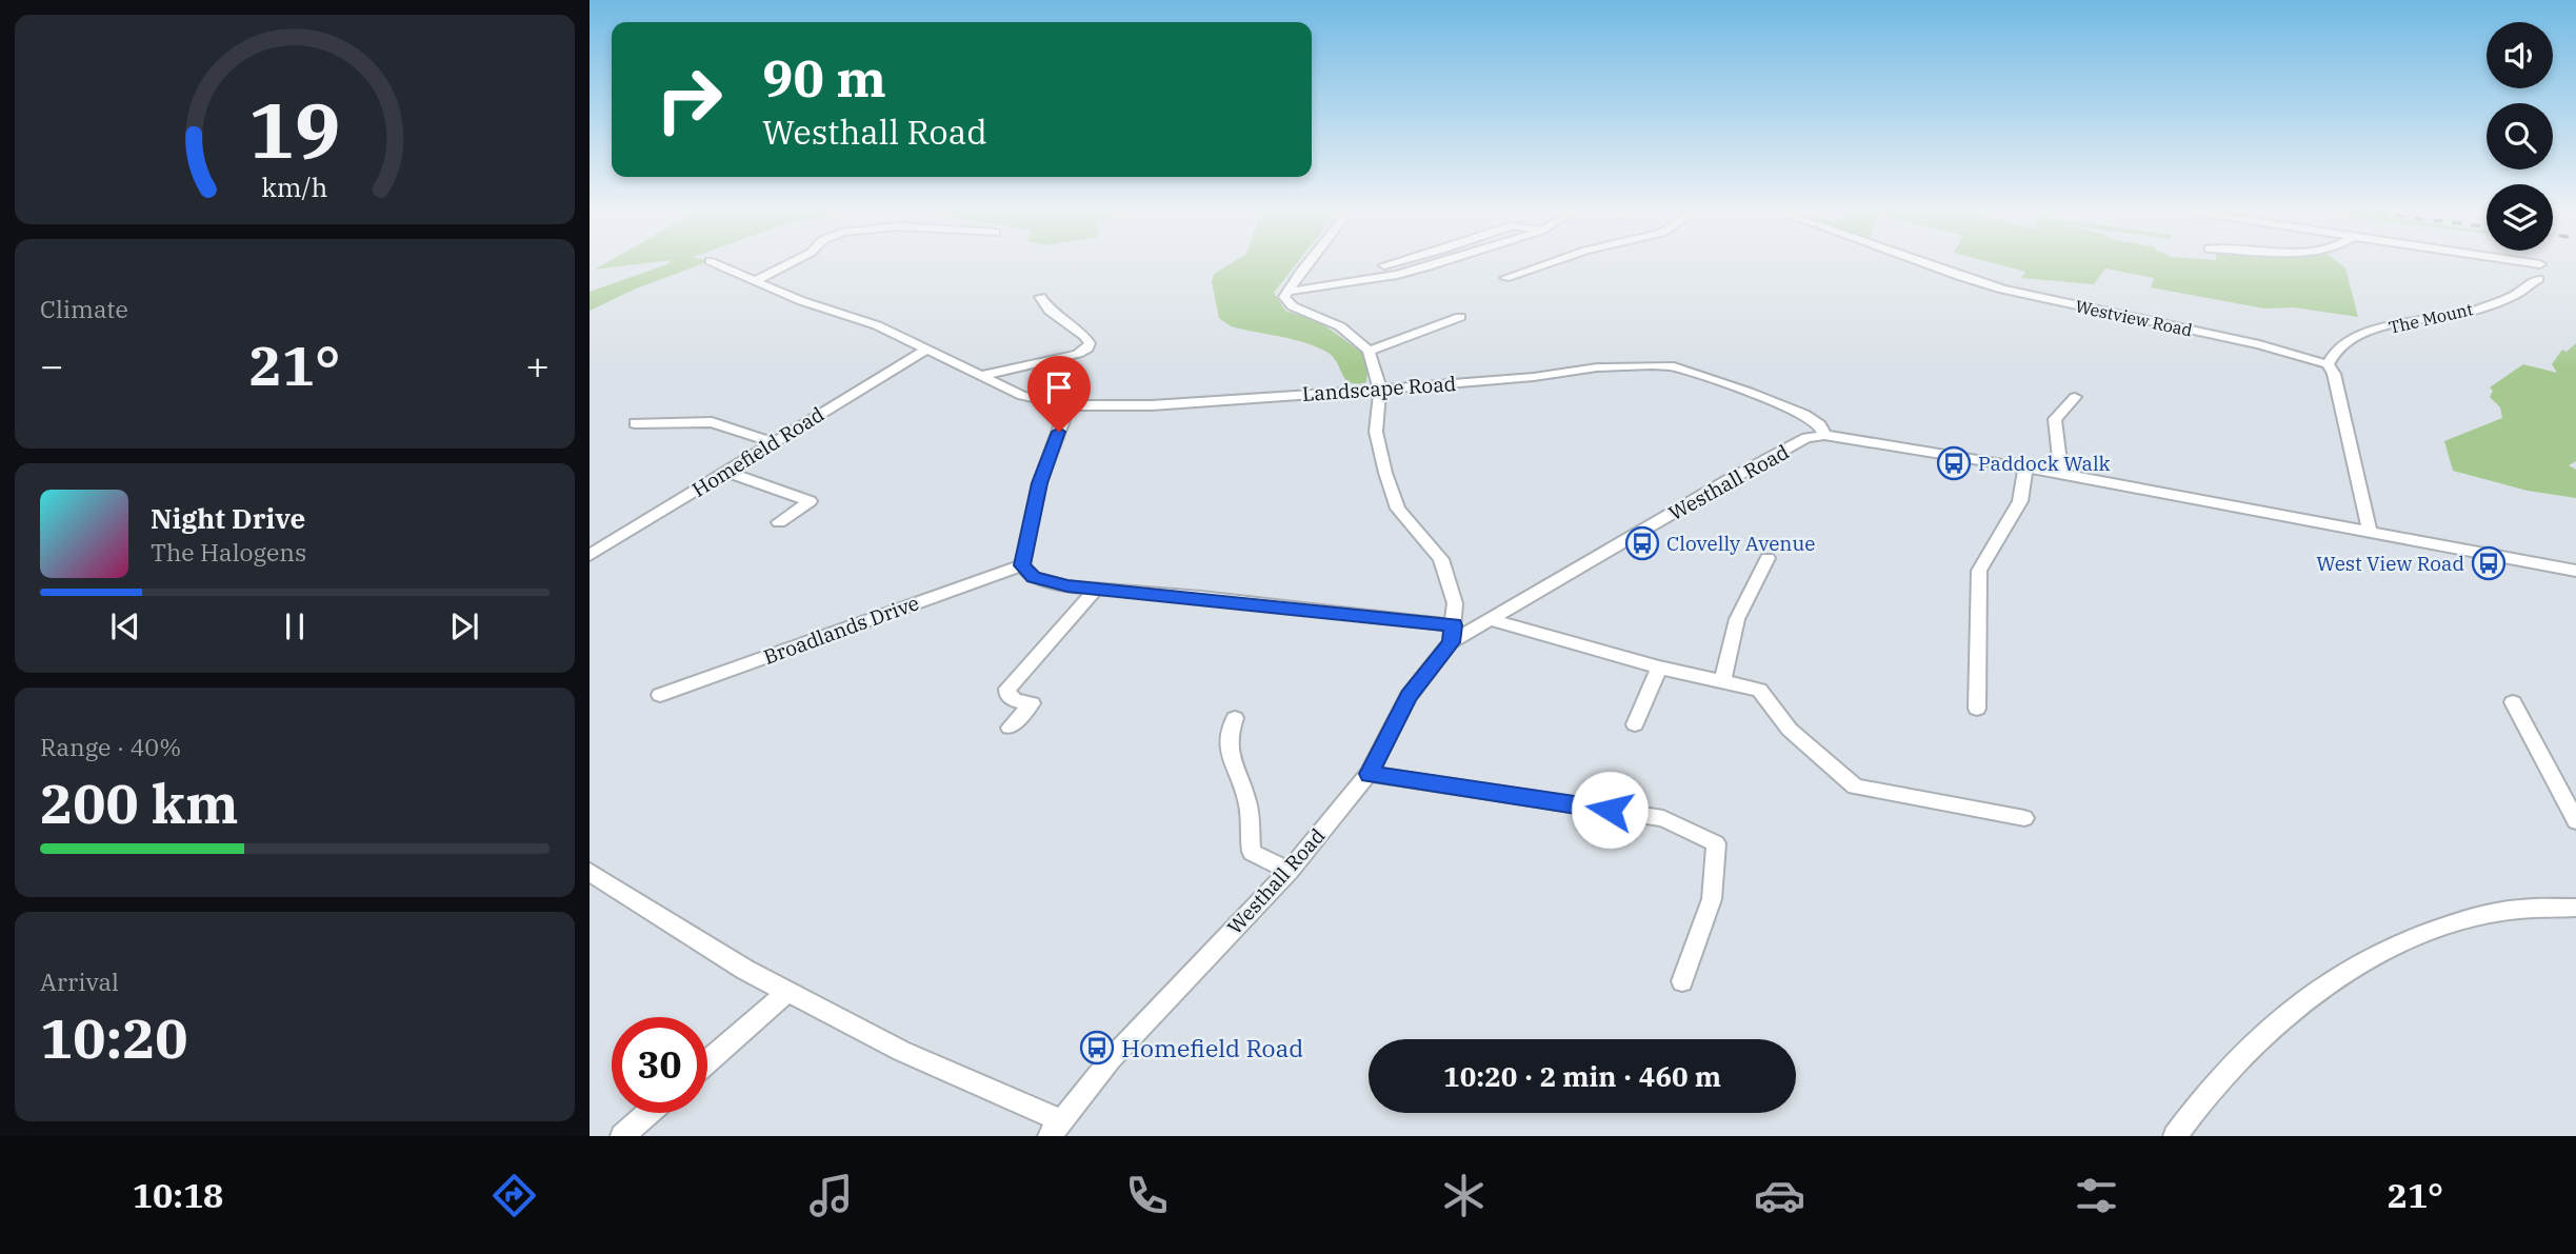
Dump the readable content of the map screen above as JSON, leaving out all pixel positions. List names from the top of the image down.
{
  "streets": {
    "street": [
      "Westview Road",
      "The Mount",
      "Landscape Road",
      "Homefield Road",
      "Westhall Road",
      "Broadlands Drive"
    ]
  },
  "crossings": [
    ["Westview Road", "The Mount"],
    ["Landscape Road", "Homefield Road"],
    ["Landscape Road", "Westhall Road"]
  ],
  "places": {
    "bus stop": [
      "Paddock Walk",
      "Clovelly Avenue",
      "West View Road",
      "Homefield Road"
    ]
  },
  "page": {
    "turn": ["90 m", "Westhall Road"],
    "tile": [
      "Climate",
      ["Range · 40%", "200 km"],
      ["Arrival", "10:20"]
    ],
    "heat": ["−", "21°", "+"],
    "song": ["Night Drive", "The Halogens"],
    "limit": "30",
    "trip": "10:20 · 2 min · 460 m",
    "tabs": ["10:18", "21°"],
    "gauge": ["19", "km/h"]
  }
}
